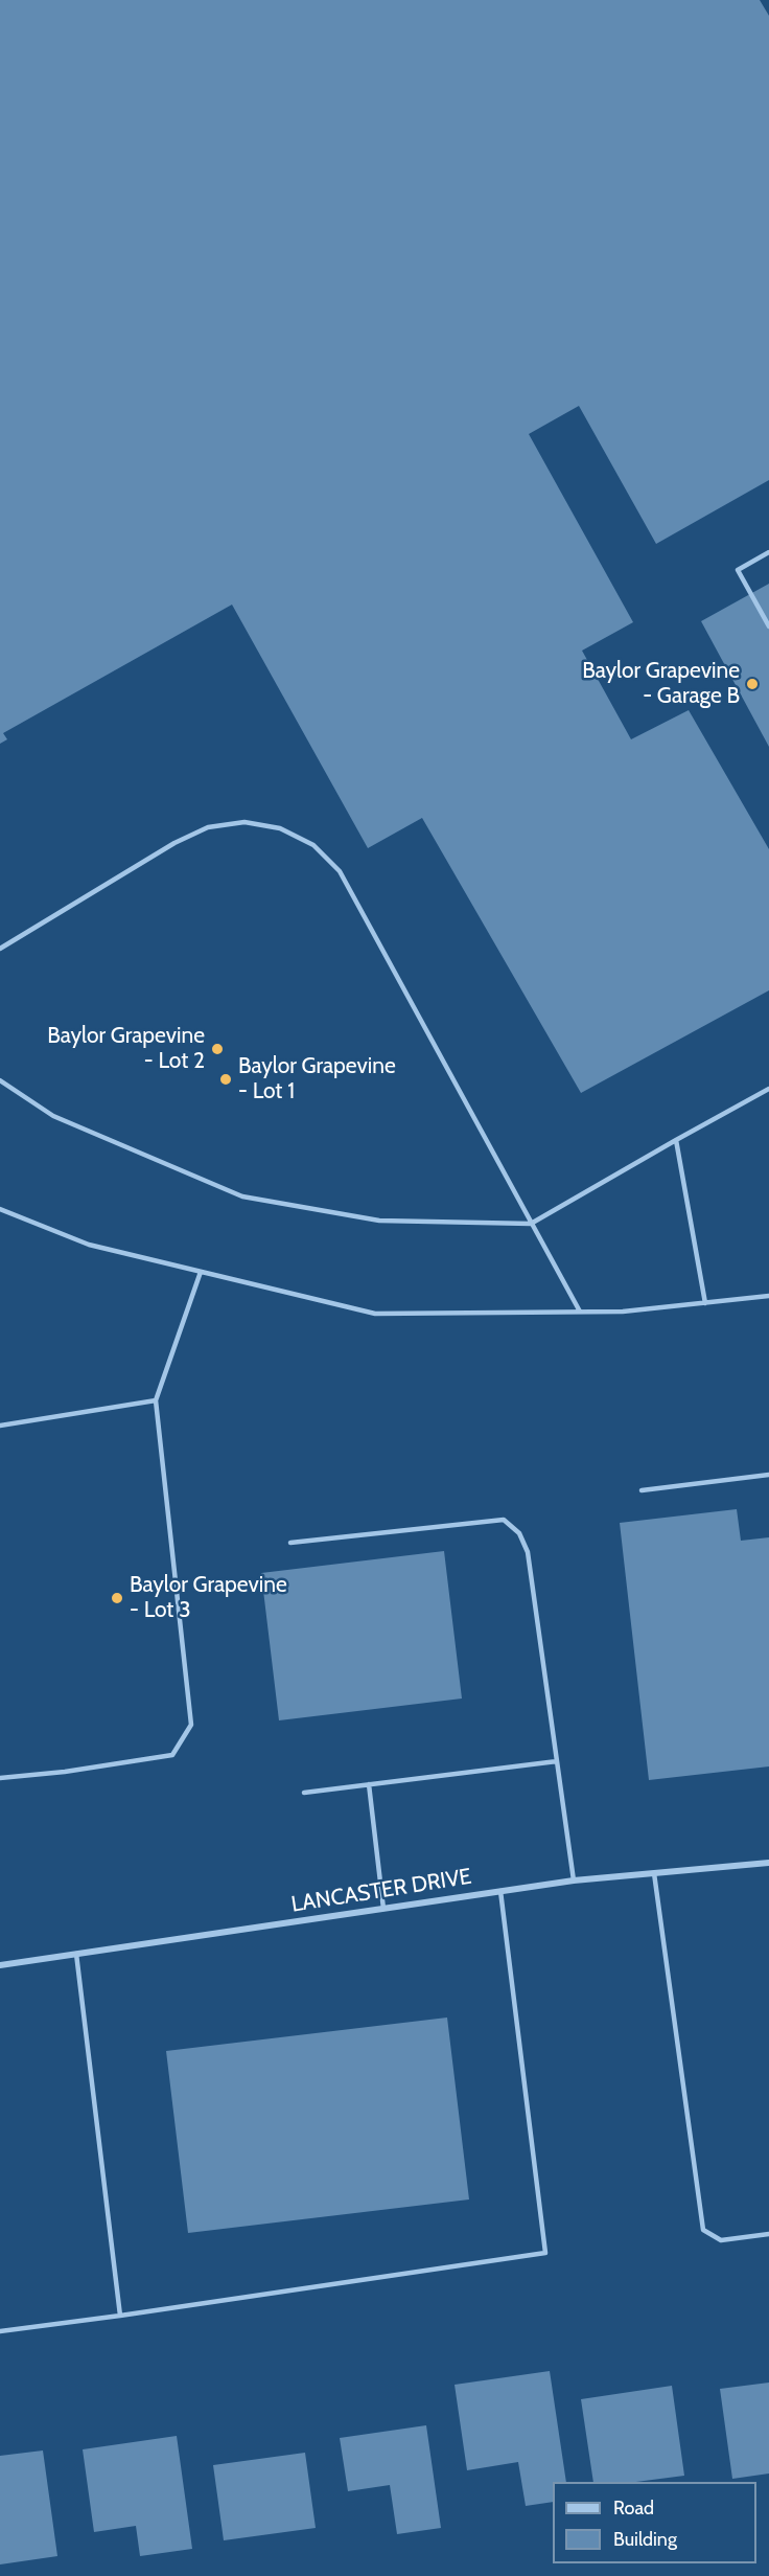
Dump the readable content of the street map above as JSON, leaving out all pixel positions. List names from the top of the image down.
{
  "streets": {
    "street": ["LANCASTER DRIVE"]
  },
  "places": [
    "Baylor Grapevine - Garage B",
    "Baylor Grapevine - Lot 2",
    "Baylor Grapevine - Lot 1",
    "Baylor Grapevine - Lot 3"
  ],
  "legend": ["Road", "Building"]
}
